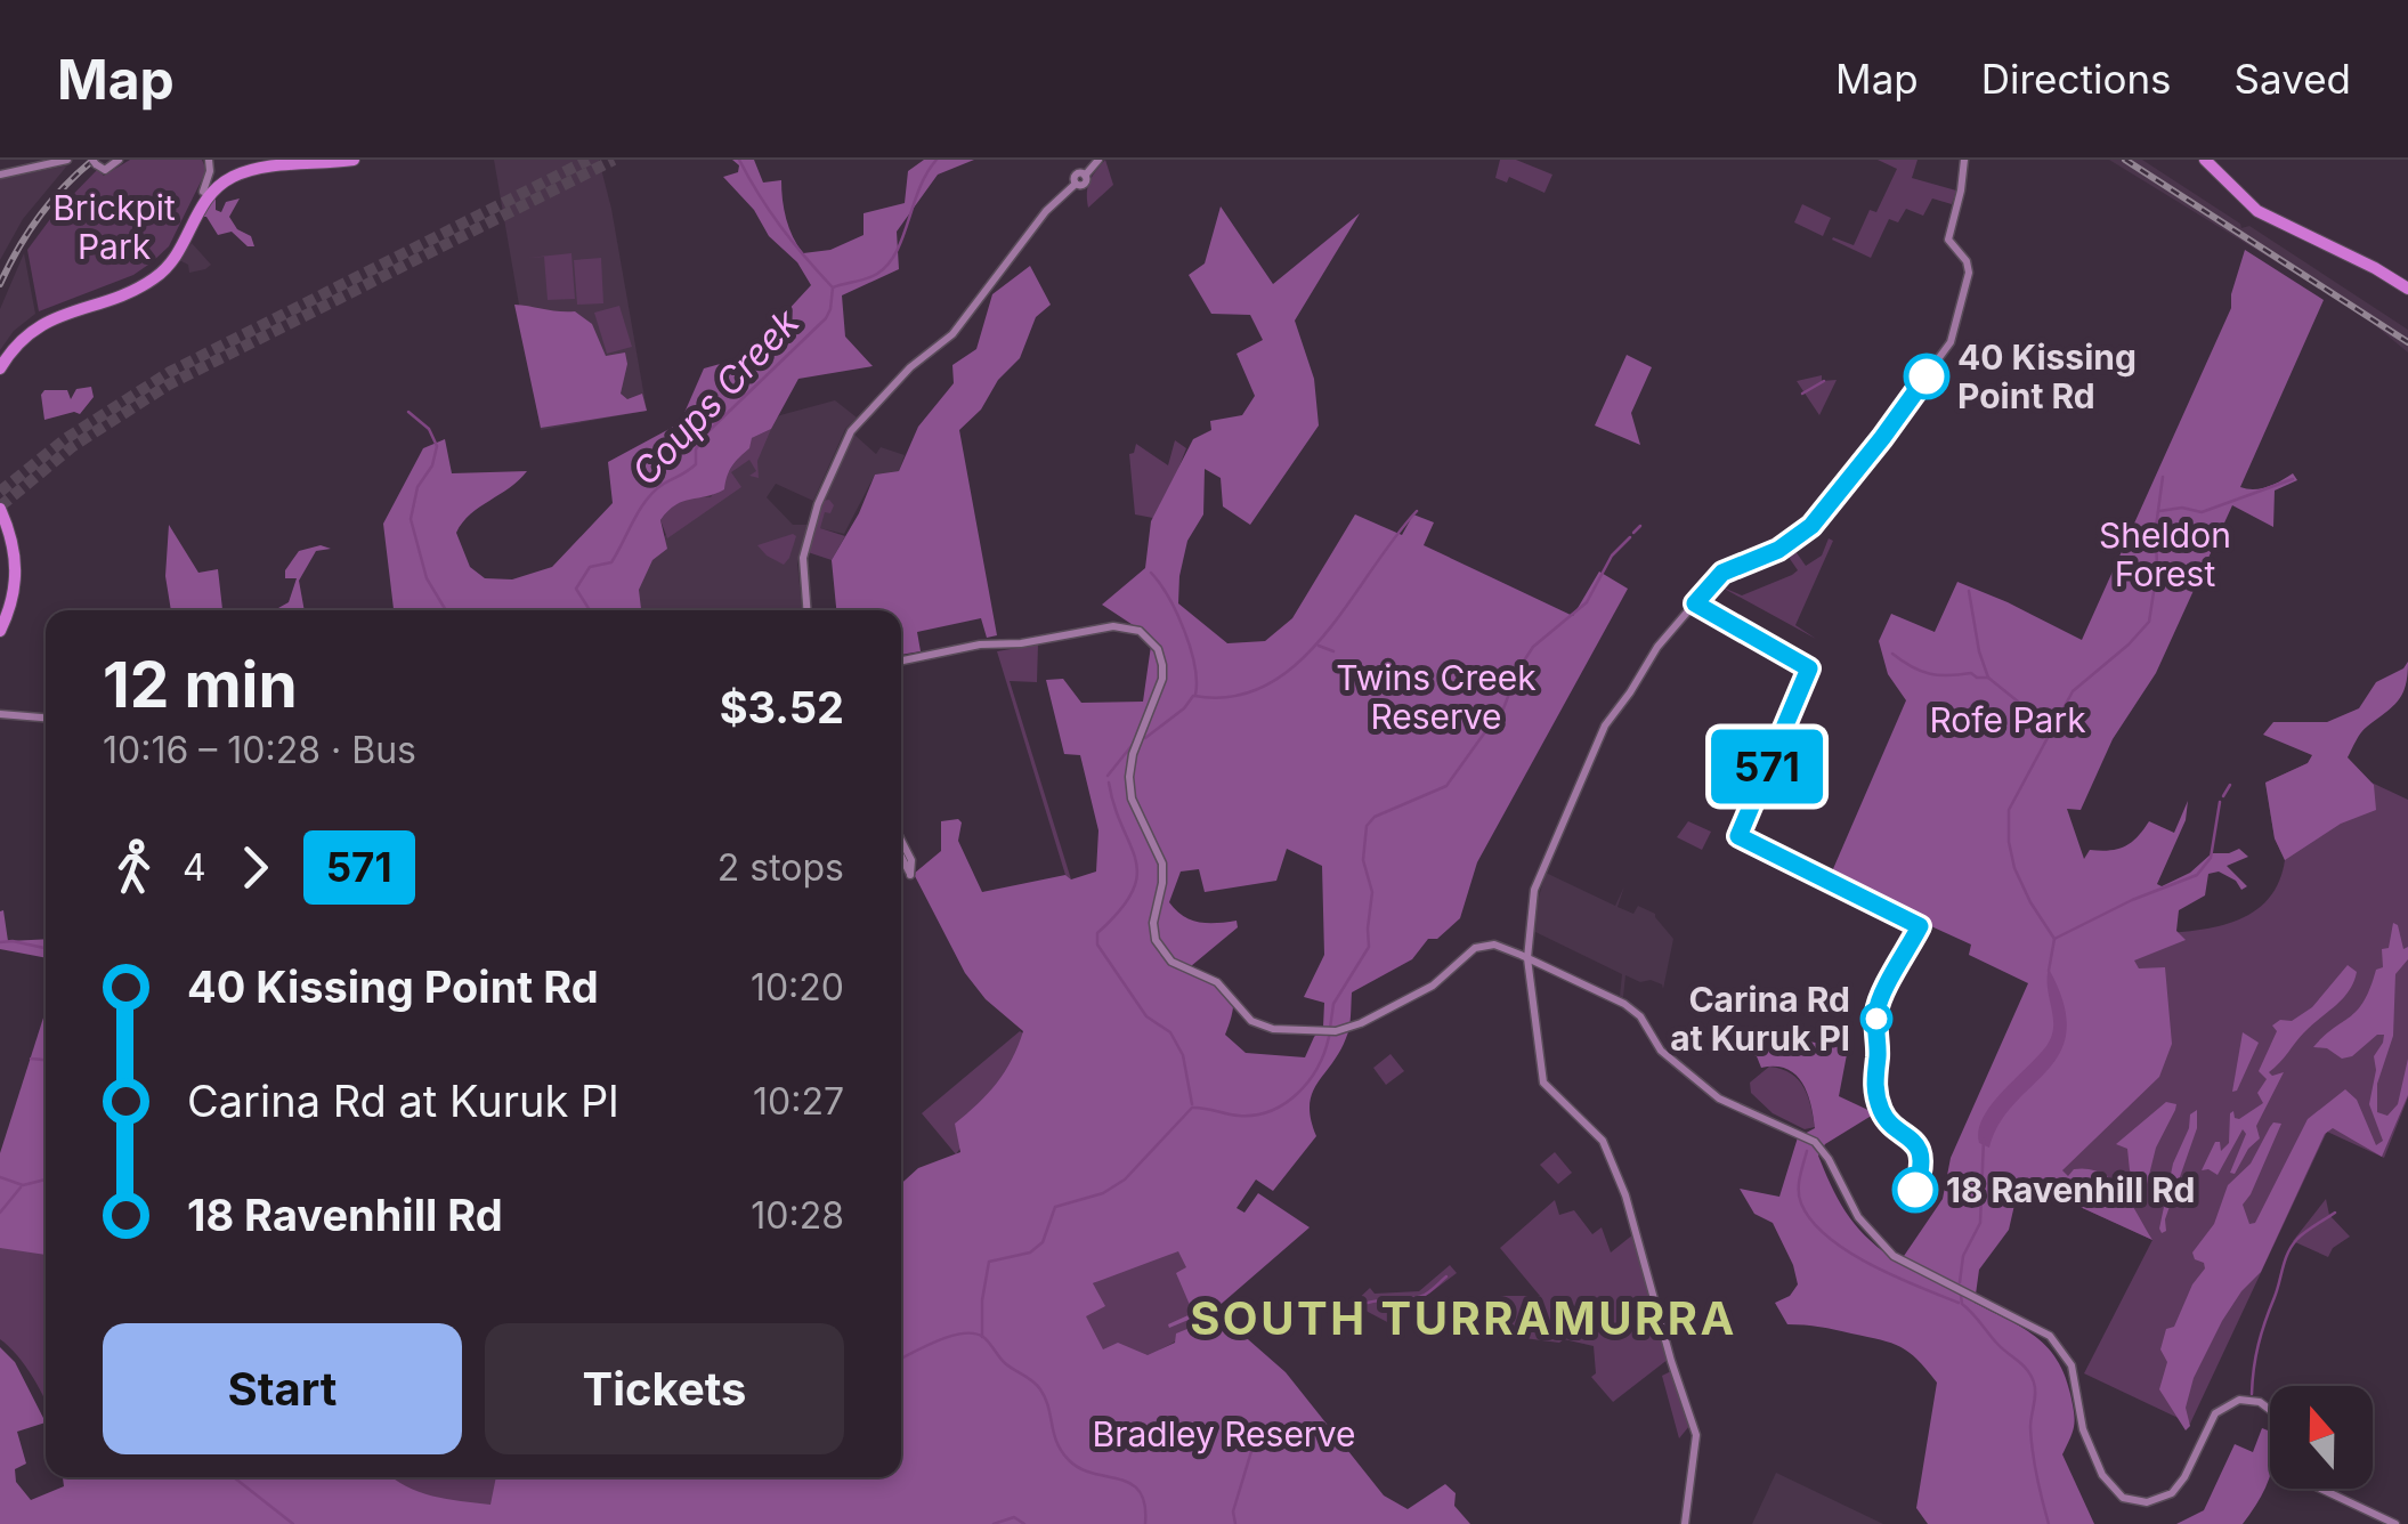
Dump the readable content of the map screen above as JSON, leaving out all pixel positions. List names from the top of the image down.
{
  "districts": ["SOUTH TURRAMURRA"],
  "water": ["Coups Creek"],
  "parks": [
    "Brickpit Park",
    "Sheldon Forest",
    "Twins Creek Reserve",
    "Rofe Park",
    "Bradley Reserve"
  ],
  "places": ["40 Kissing Point Rd", "Carina Rd at Kuruk Pl", "18 Ravenhill Rd"],
  "lines": ["bus line 571"],
  "north": "top",
  "page": {
    "header": "Map",
    "nav": ["Map", "Directions", "Saved"],
    "on_map": "571",
    "heading": ["12 min", "10:16 – 10:28 · Bus", "$3.52"],
    "legs": ["4", "571", "2 stops"],
    "list": [
      {
        "name": "40 Kissing Point Rd",
        "value": "10:20"
      },
      {
        "name": "Carina Rd at Kuruk Pl",
        "value": "10:27"
      },
      {
        "name": "18 Ravenhill Rd",
        "value": "10:28"
      }
    ],
    "buttons": ["Start", "Tickets"]
  }
}
